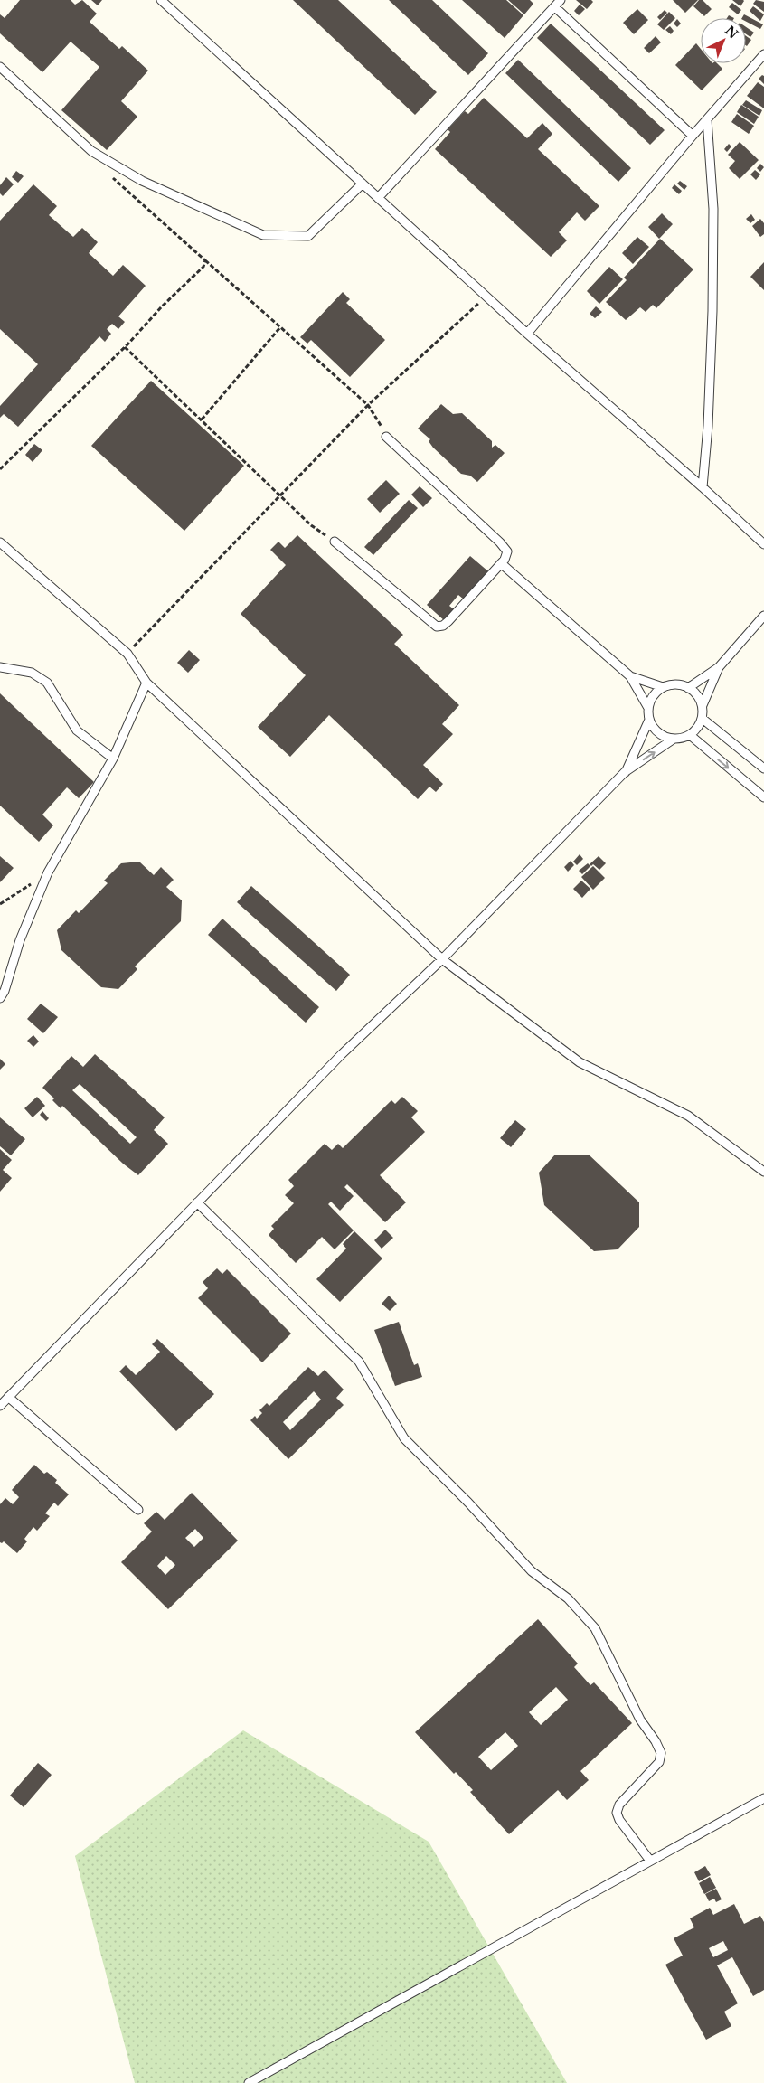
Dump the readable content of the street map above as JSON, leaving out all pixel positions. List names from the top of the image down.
{
  "north": "top right"
}
